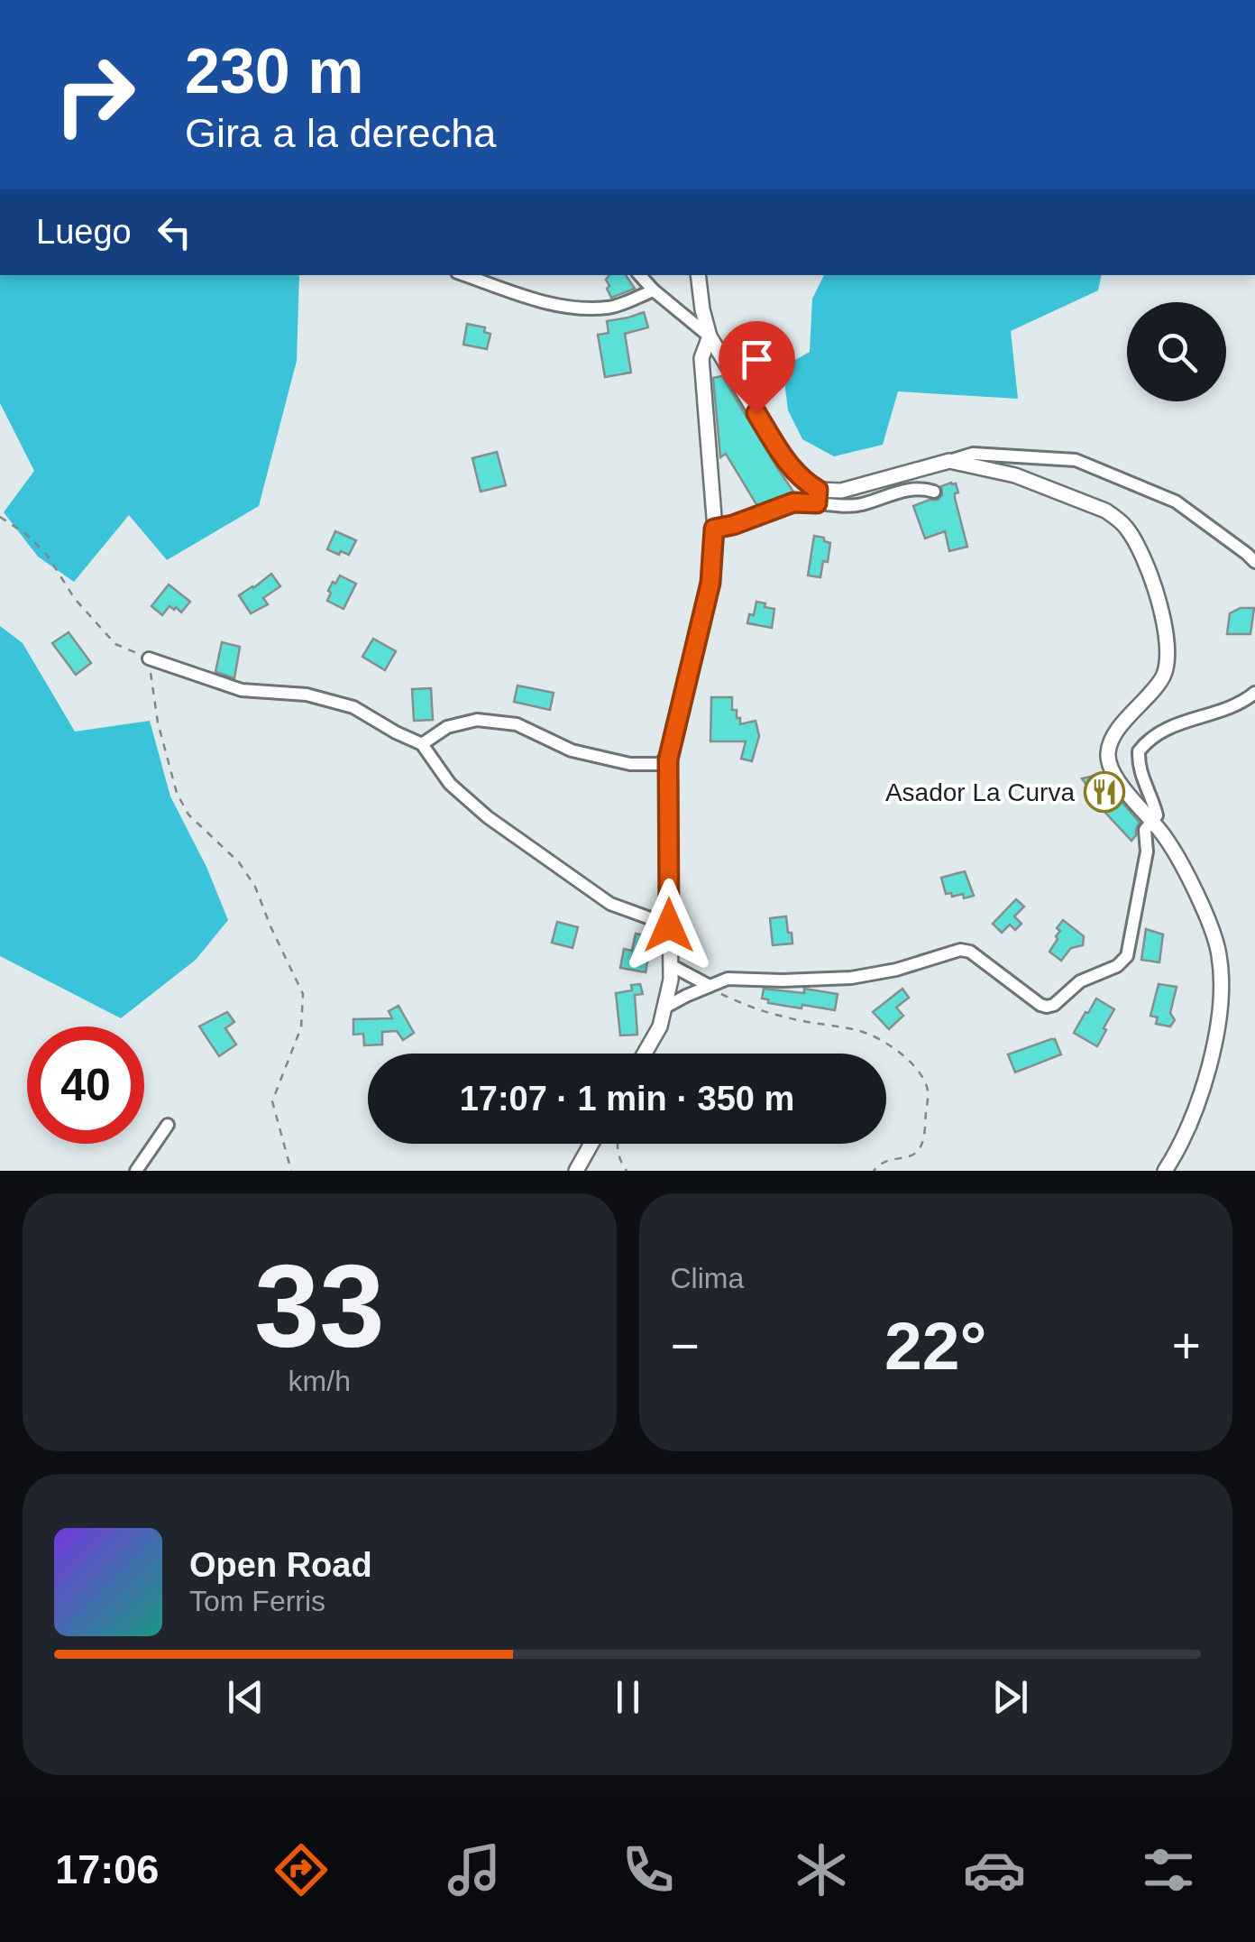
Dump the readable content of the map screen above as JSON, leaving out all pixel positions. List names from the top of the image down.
{
  "places": {
    "restaurant": ["Asador La Curva"]
  },
  "page": {
    "turn": ["230 m", "Gira a la derecha"],
    "then": "Luego",
    "limit": "40",
    "trip": "17:07 · 1 min · 350 m",
    "tile": [
      ["33", "km/h"],
      "Clima"
    ],
    "heat": ["−", "22°", "+"],
    "song": ["Open Road", "Tom Ferris"],
    "tabs": "17:06"
  }
}
